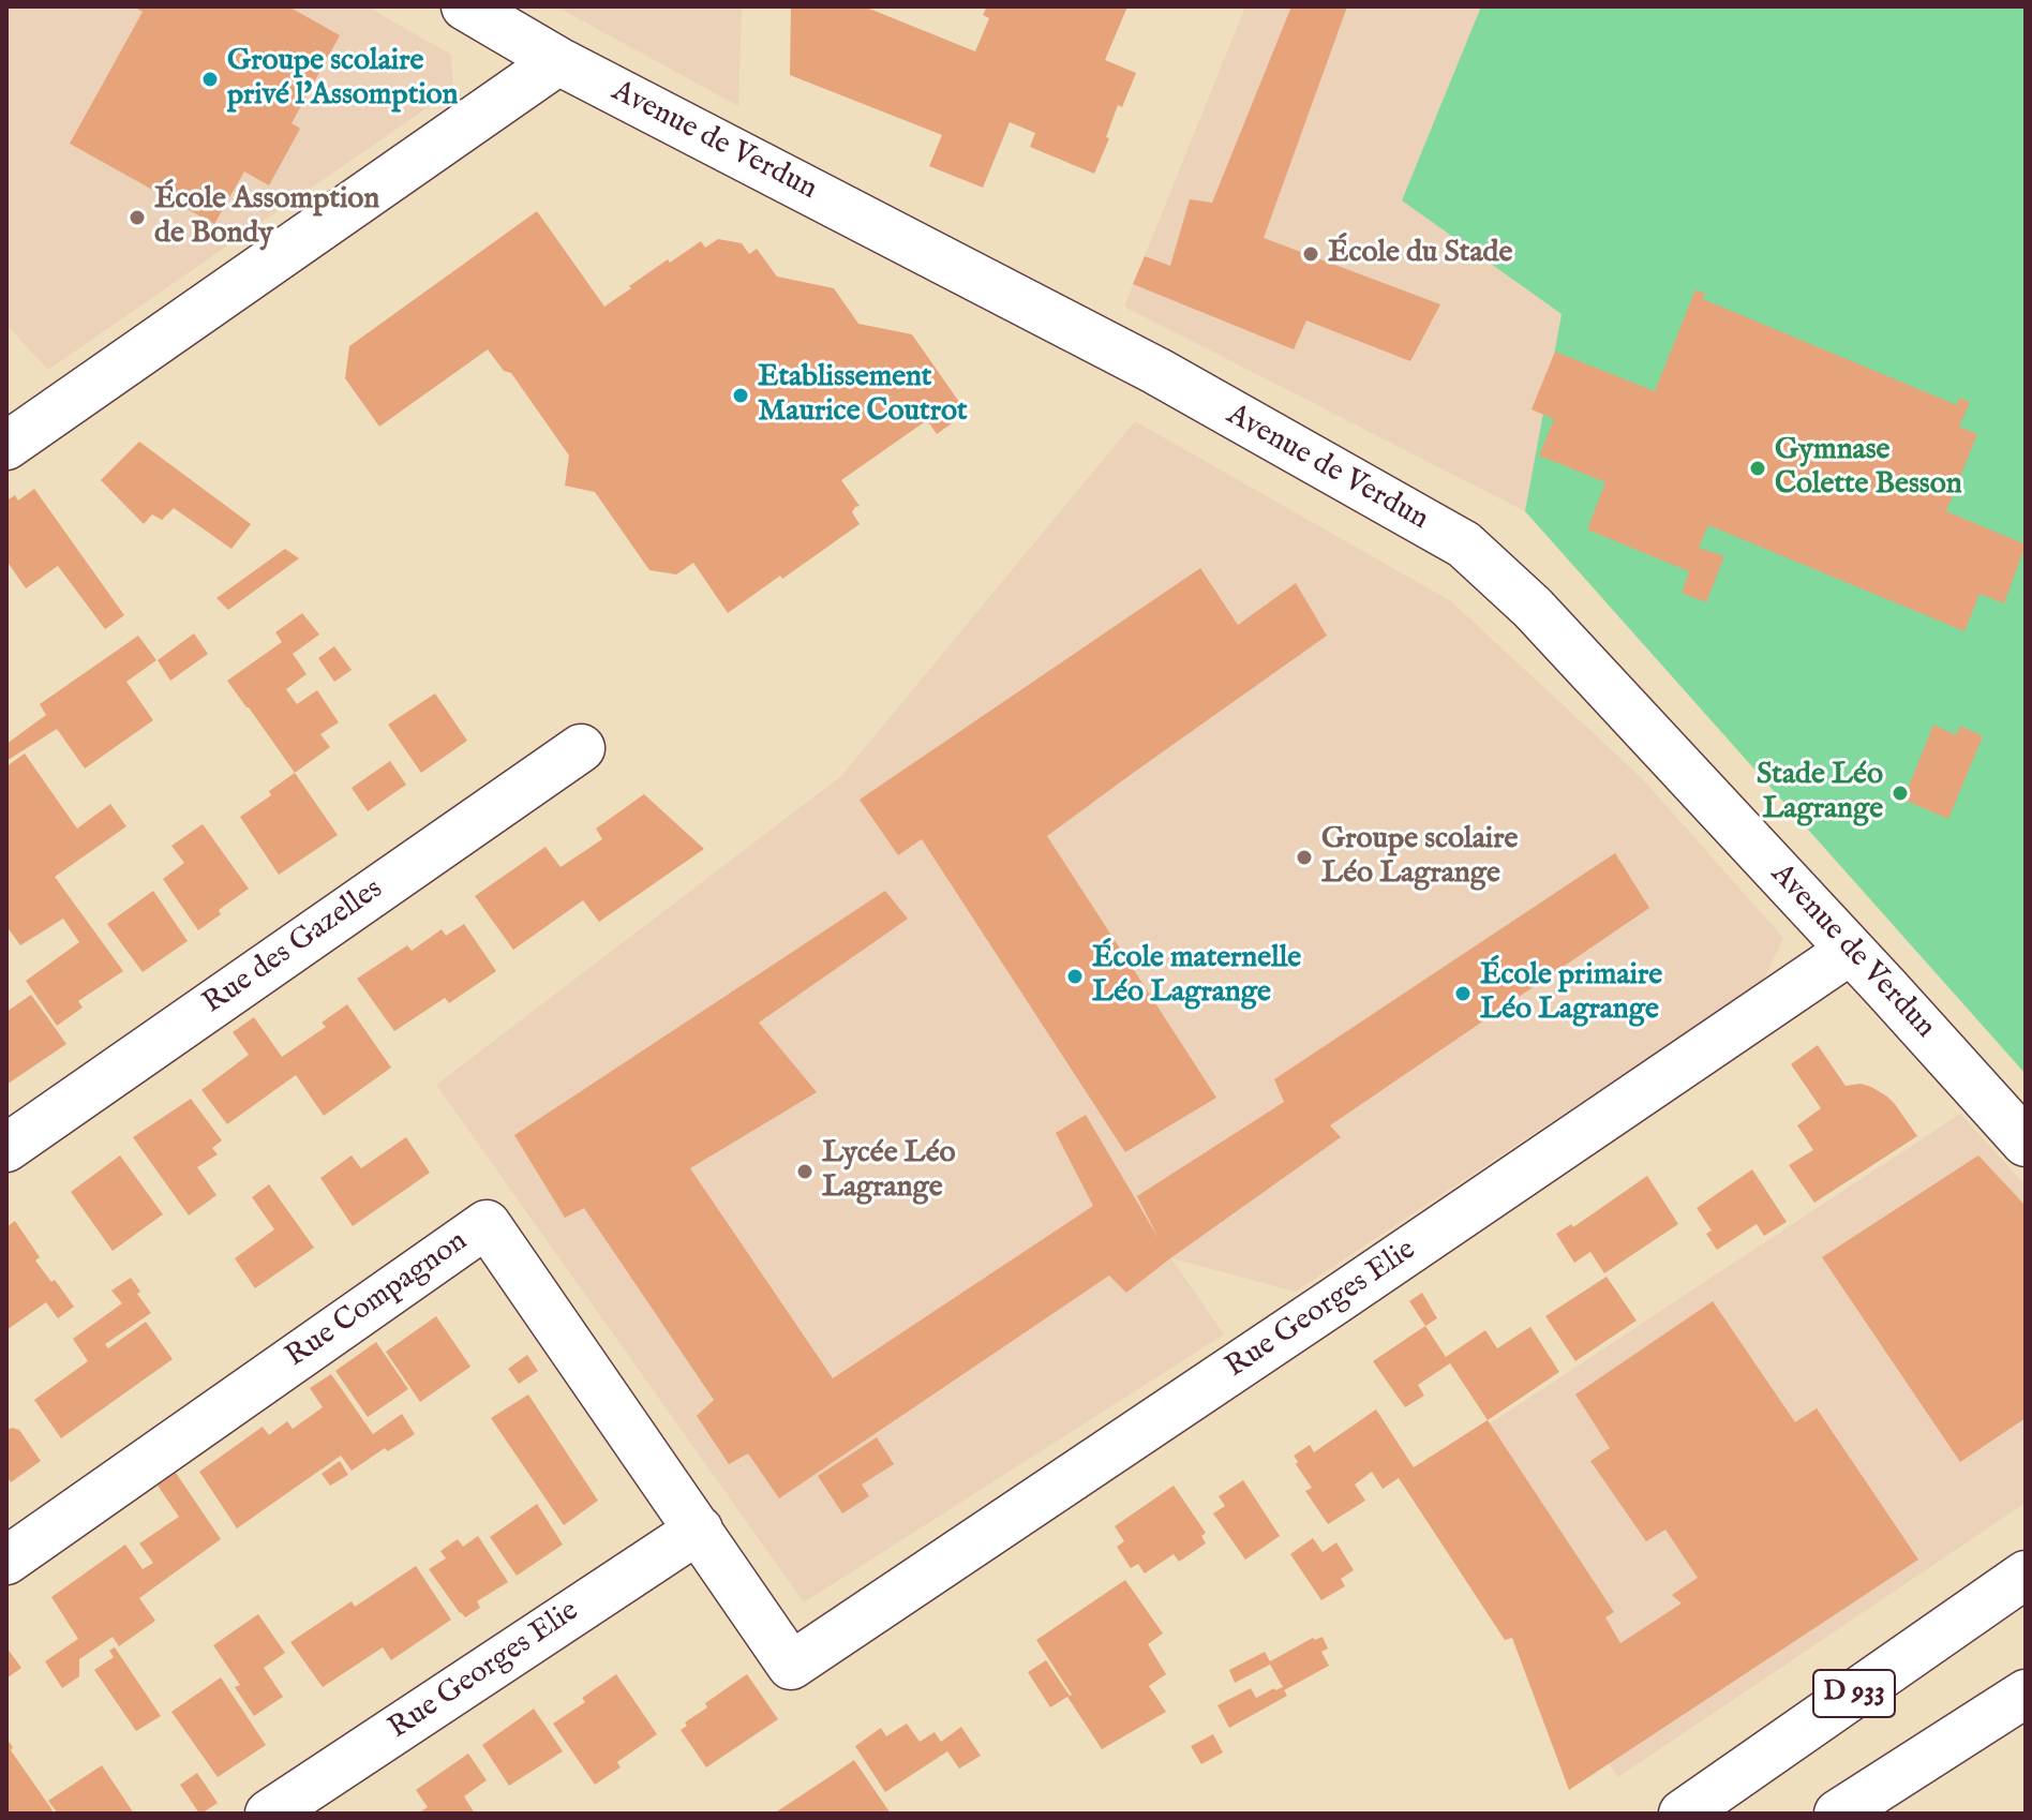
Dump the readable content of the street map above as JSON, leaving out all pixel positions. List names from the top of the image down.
{
  "streets": {
    "street": [
      "Avenue de Verdun",
      "Rue des Gazelles",
      "Rue Compagnon",
      "Rue Georges Elie",
      "D 933"
    ]
  },
  "crossings": [
    ["Avenue de Verdun", "Rue Georges Elie"],
    ["Rue Compagnon", "Rue Georges Elie"]
  ],
  "places": [
    "Groupe scolaire privé l'Assomption",
    "École Assomption de Bondy",
    "École du Stade",
    "Etablissement Maurice Coutrot",
    "Gymnase Colette Besson",
    "Stade Léo Lagrange",
    "Groupe scolaire Léo Lagrange",
    "École maternelle Léo Lagrange",
    "École primaire Léo Lagrange",
    "Lycée Léo Lagrange"
  ]
}
